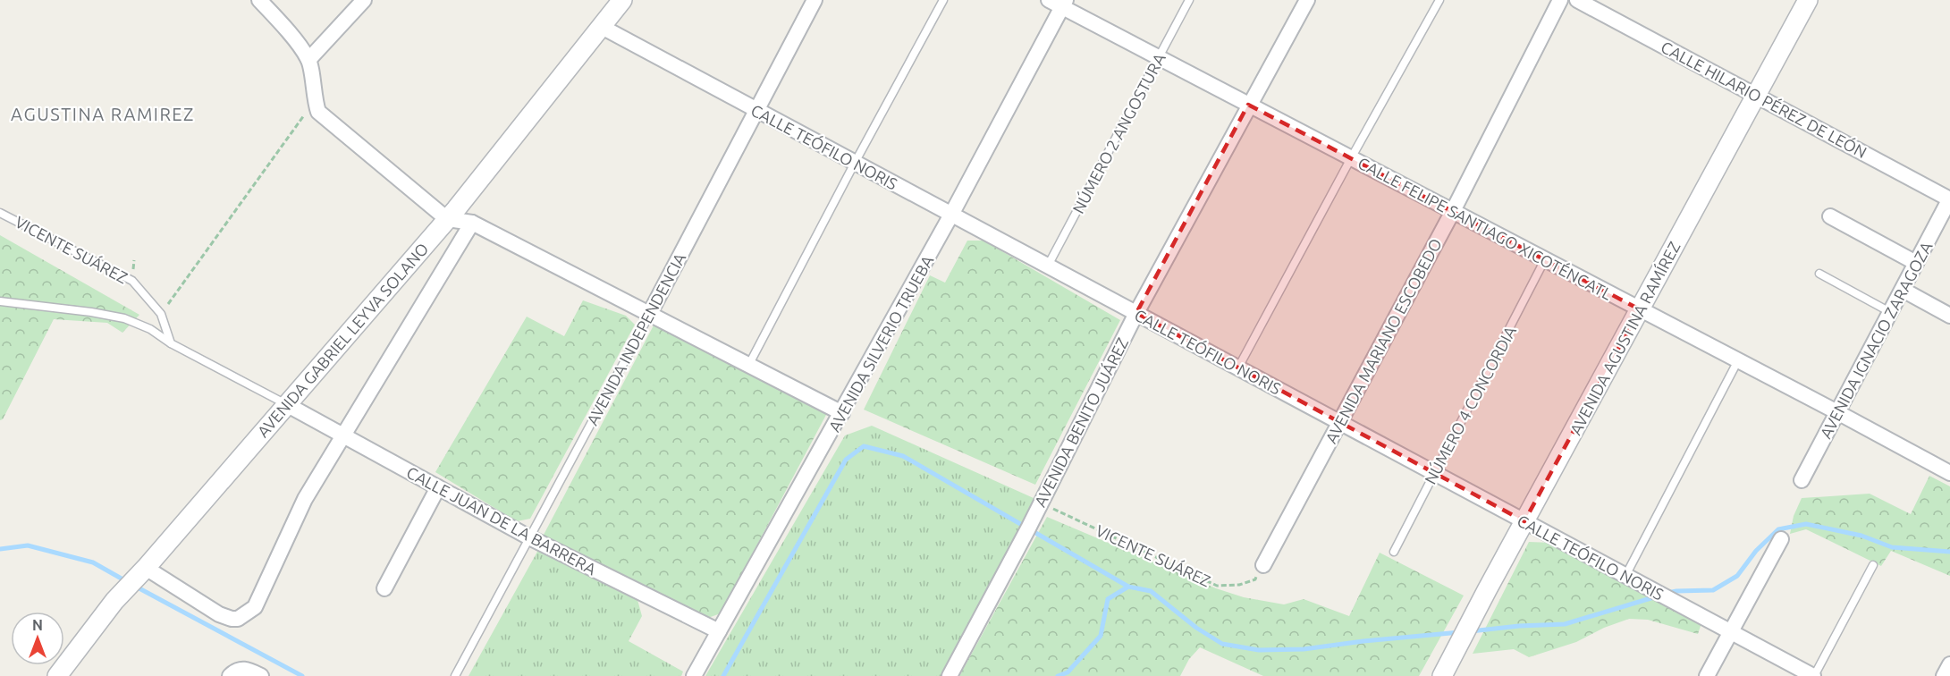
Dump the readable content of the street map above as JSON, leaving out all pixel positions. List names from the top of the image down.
{
  "streets": {
    "street": [
      "CALLE HILARIO PÉREZ DE LEÓN",
      "CALLE TEÓFILO NORIS",
      "CALLE FELIPE SANTIAGO XICOTÉNCATL",
      "AVENIDA AGUSTINA RAMÍREZ",
      "AVENIDA INDEPENDENCIA",
      "AVENIDA GABRIEL LEYVA SOLANO",
      "AVENIDA IGNACIO ZARAGOZA",
      "AVENIDA MARIANO ESCOBEDO",
      "AVENIDA SILVERIO TRUEBA",
      "AVENIDA BENITO JUÁREZ",
      "CALLE JUAN DE LA BARRERA"
    ],
    "lane": ["NÚMERO 2 ANGOSTURA", "VICENTE SUÁREZ", "NÚMERO 4 CONCORDIA"]
  },
  "crossings": [
    ["CALLE HILARIO PÉREZ DE LEÓN", "AVENIDA AGUSTINA RAMÍREZ"],
    ["CALLE HILARIO PÉREZ DE LEÓN", "AVENIDA IGNACIO ZARAGOZA"],
    ["NÚMERO 2 ANGOSTURA", "CALLE TEÓFILO NORIS"],
    ["NÚMERO 2 ANGOSTURA", "CALLE FELIPE SANTIAGO XICOTÉNCATL"],
    ["CALLE TEÓFILO NORIS", "AVENIDA AGUSTINA RAMÍREZ"],
    ["CALLE TEÓFILO NORIS", "AVENIDA INDEPENDENCIA"],
    ["CALLE TEÓFILO NORIS", "AVENIDA GABRIEL LEYVA SOLANO"],
    ["CALLE TEÓFILO NORIS", "AVENIDA MARIANO ESCOBEDO"],
    ["CALLE TEÓFILO NORIS", "AVENIDA SILVERIO TRUEBA"],
    ["CALLE TEÓFILO NORIS", "NÚMERO 4 CONCORDIA"],
    ["CALLE TEÓFILO NORIS", "AVENIDA BENITO JUÁREZ"],
    ["CALLE FELIPE SANTIAGO XICOTÉNCATL", "AVENIDA AGUSTINA RAMÍREZ"],
    ["CALLE FELIPE SANTIAGO XICOTÉNCATL", "AVENIDA IGNACIO ZARAGOZA"],
    ["CALLE FELIPE SANTIAGO XICOTÉNCATL", "AVENIDA MARIANO ESCOBEDO"],
    ["CALLE FELIPE SANTIAGO XICOTÉNCATL", "AVENIDA SILVERIO TRUEBA"],
    ["CALLE FELIPE SANTIAGO XICOTÉNCATL", "NÚMERO 4 CONCORDIA"],
    ["CALLE FELIPE SANTIAGO XICOTÉNCATL", "AVENIDA BENITO JUÁREZ"],
    ["VICENTE SUÁREZ", "AVENIDA MARIANO ESCOBEDO"],
    ["VICENTE SUÁREZ", "AVENIDA BENITO JUÁREZ"],
    ["AVENIDA INDEPENDENCIA", "CALLE JUAN DE LA BARRERA"],
    ["AVENIDA GABRIEL LEYVA SOLANO", "CALLE JUAN DE LA BARRERA"],
    ["AVENIDA SILVERIO TRUEBA", "CALLE JUAN DE LA BARRERA"]
  ],
  "districts": ["AGUSTINA RAMIREZ"],
  "north": "top"
}
